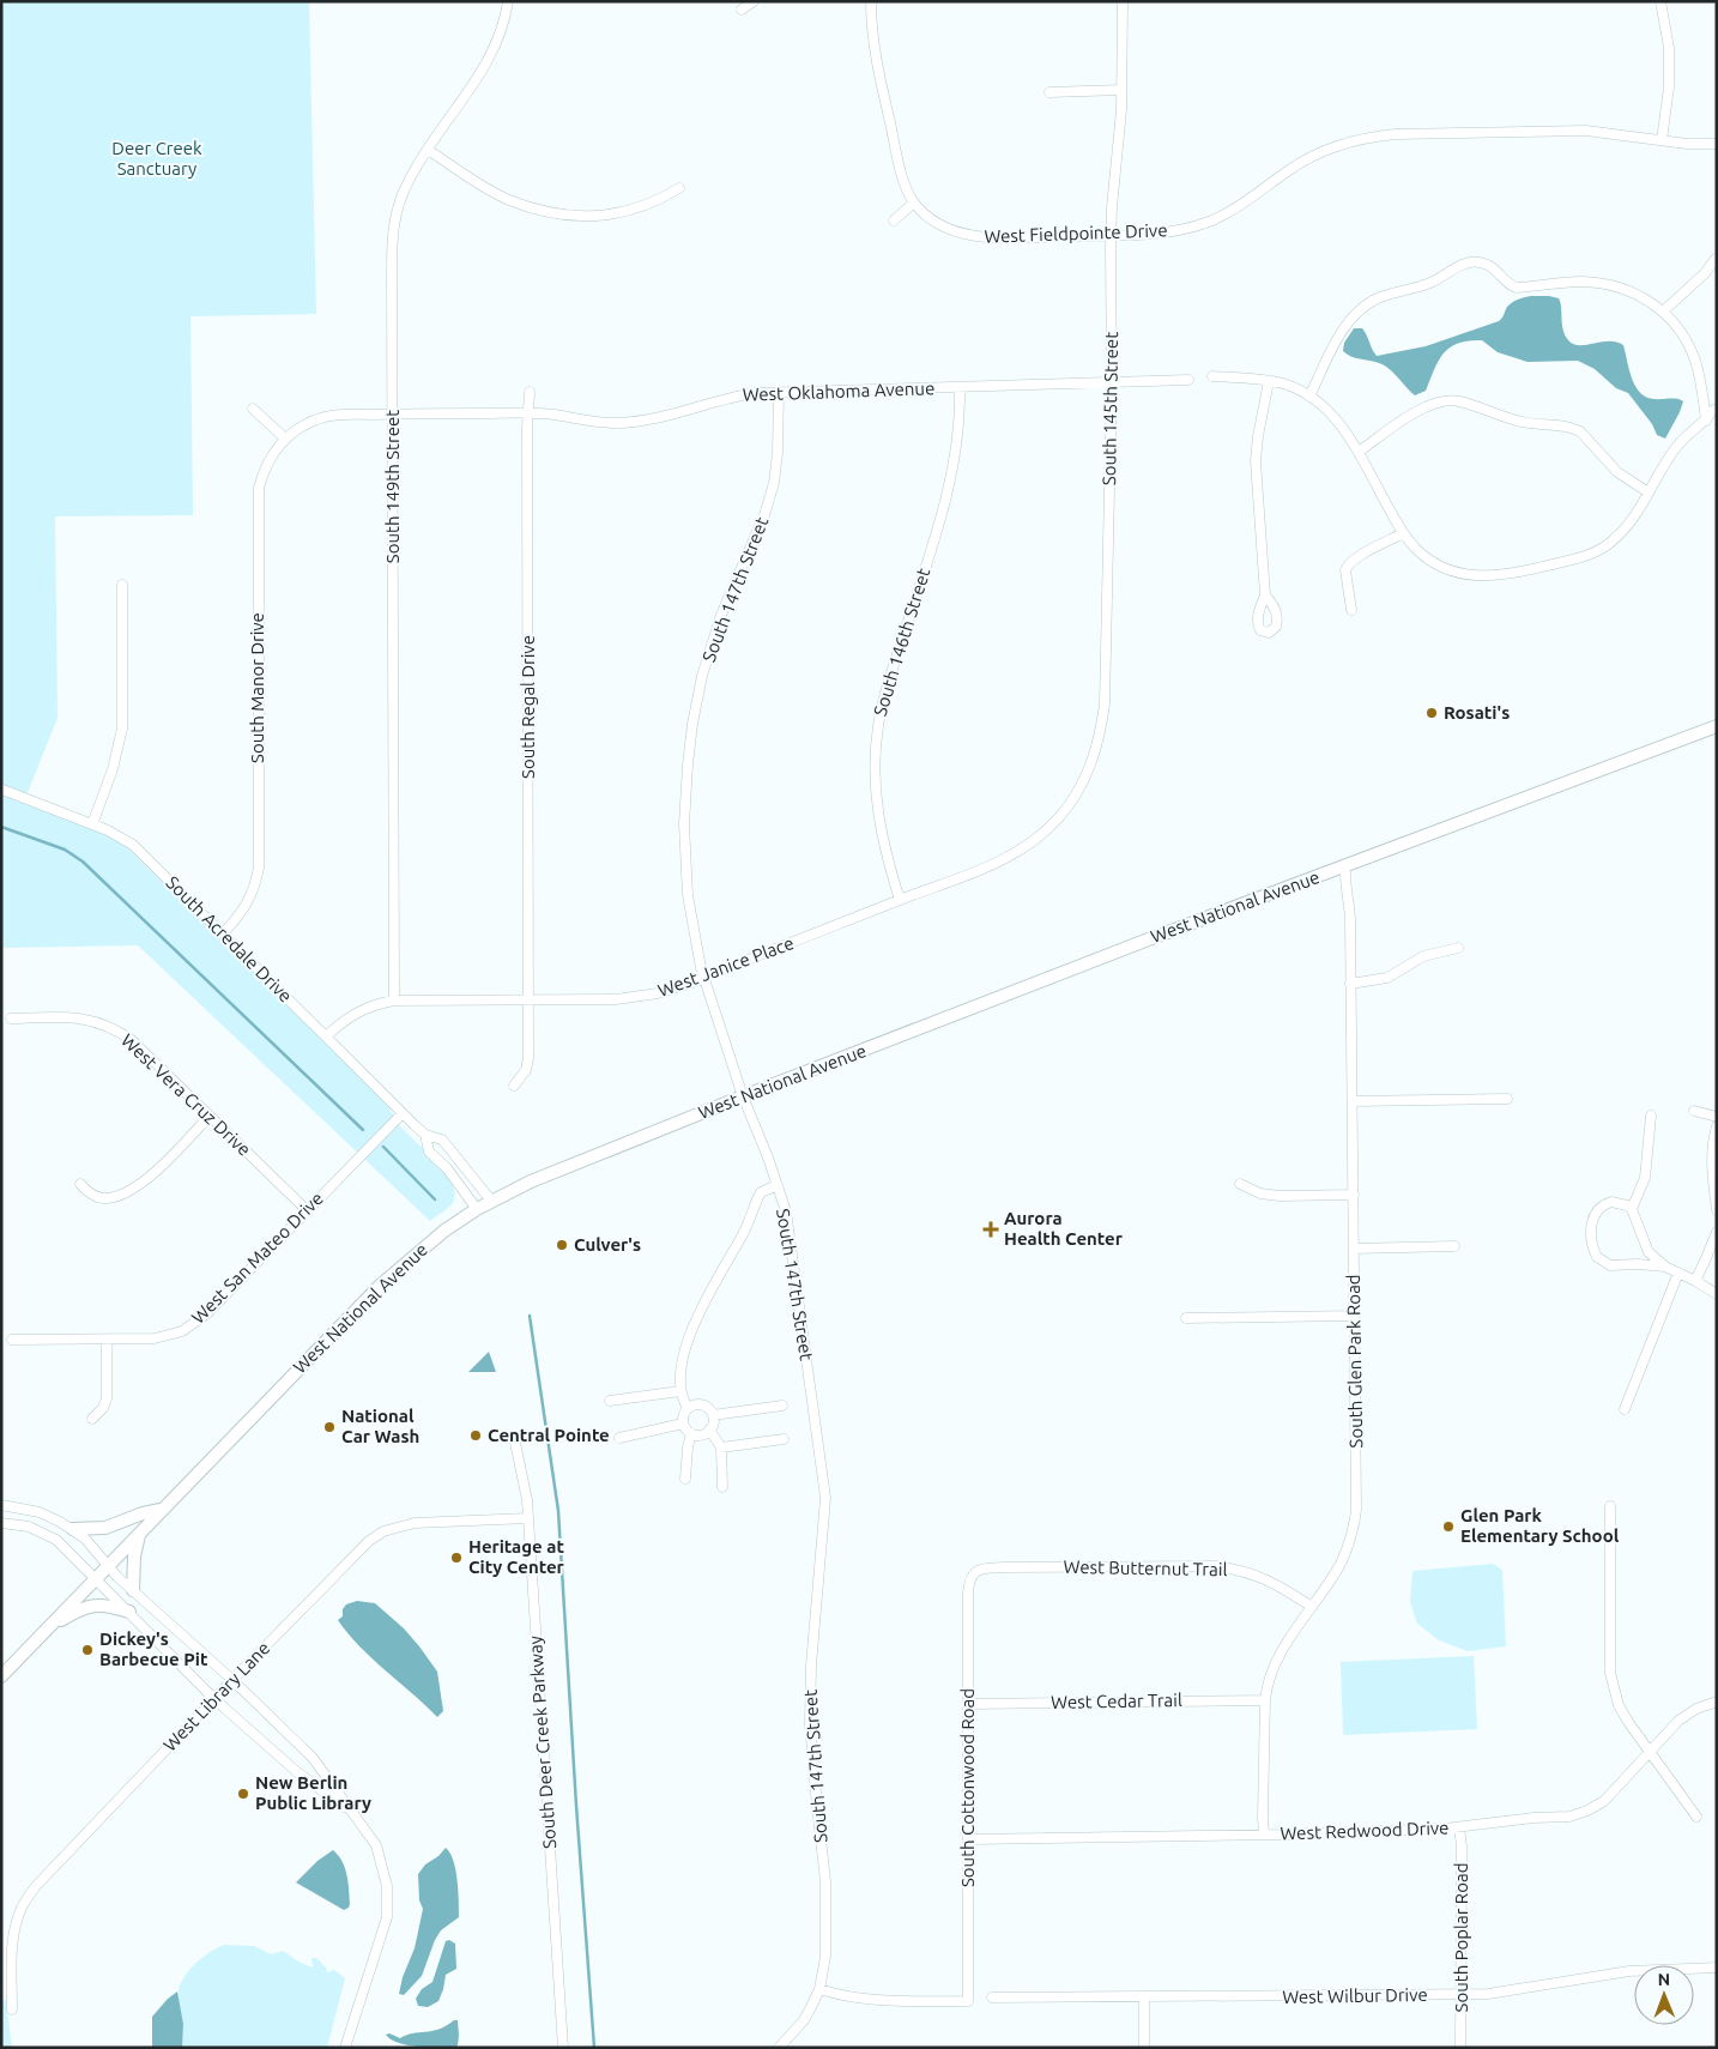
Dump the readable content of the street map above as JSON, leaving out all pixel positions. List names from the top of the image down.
{
  "streets": {
    "main road": ["West National Avenue"],
    "street": [
      "West Fieldpointe Drive",
      "West Oklahoma Avenue",
      "South 145th Street",
      "South 149th Street",
      "South 147th Street",
      "South 146th Street",
      "South Manor Drive",
      "South Regal Drive",
      "South Acredale Drive",
      "West Janice Place",
      "West Vera Cruz Drive",
      "West San Mateo Drive",
      "South Glen Park Road",
      "West Butternut Trail",
      "West Library Lane",
      "West Cedar Trail",
      "South Deer Creek Parkway",
      "South Cottonwood Road",
      "West Redwood Drive",
      "South Poplar Road",
      "West Wilbur Drive"
    ]
  },
  "crossings": [
    ["West Fieldpointe Drive", "South 145th Street"],
    ["West Oklahoma Avenue", "South 145th Street"],
    ["West Oklahoma Avenue", "South 149th Street"],
    ["West Oklahoma Avenue", "South 147th Street"],
    ["West Oklahoma Avenue", "South 146th Street"],
    ["West Oklahoma Avenue", "South Manor Drive"],
    ["West Oklahoma Avenue", "South Regal Drive"],
    ["South 145th Street", "West Janice Place"],
    ["South 149th Street", "West Janice Place"],
    ["South 147th Street", "West National Avenue"],
    ["South 147th Street", "West Janice Place"],
    ["South 147th Street", "South Cottonwood Road"],
    ["South 146th Street", "West Janice Place"],
    ["South Manor Drive", "South Acredale Drive"],
    ["South Regal Drive", "West Janice Place"],
    ["West National Avenue", "South Acredale Drive"],
    ["West National Avenue", "South Glen Park Road"],
    ["South Acredale Drive", "West Janice Place"],
    ["South Acredale Drive", "West San Mateo Drive"],
    ["West Vera Cruz Drive", "West San Mateo Drive"],
    ["South Glen Park Road", "West Butternut Trail"],
    ["South Glen Park Road", "West Cedar Trail"],
    ["South Glen Park Road", "West Redwood Drive"],
    ["West Butternut Trail", "South Cottonwood Road"],
    ["West Library Lane", "South Deer Creek Parkway"],
    ["West Cedar Trail", "South Cottonwood Road"],
    ["South Cottonwood Road", "West Redwood Drive"],
    ["West Redwood Drive", "South Poplar Road"],
    ["South Poplar Road", "West Wilbur Drive"]
  ],
  "parks": ["Deer Creek Sanctuary"],
  "places": {
    "other": [
      "Rosati's",
      "Culver's",
      "National Car Wash",
      "Central Pointe",
      "Glen Park Elementary School",
      "Heritage at City Center",
      "Dickey's Barbecue Pit",
      "New Berlin Public Library"
    ],
    "health": ["Aurora Health Center"]
  },
  "north": "top"
}
